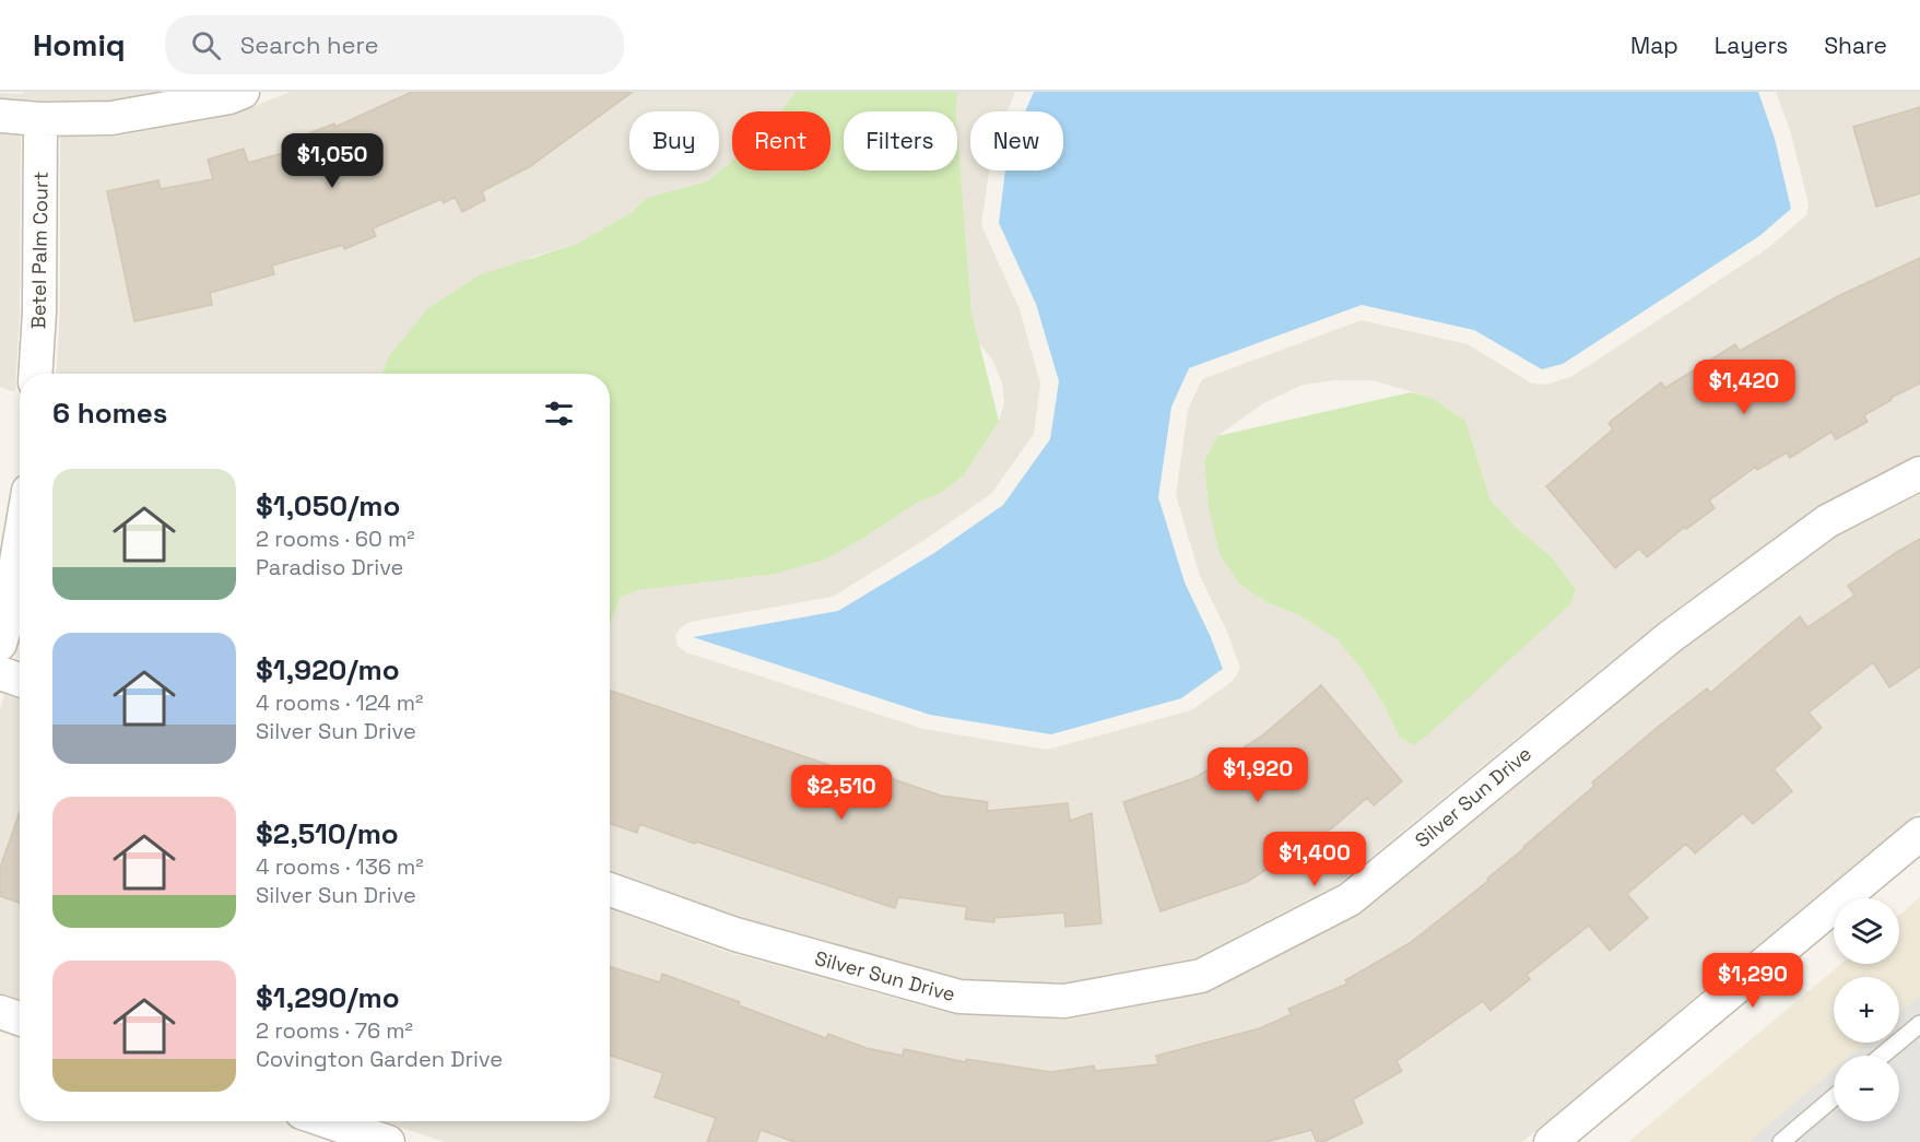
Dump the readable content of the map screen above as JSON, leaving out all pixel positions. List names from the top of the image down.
{
  "streets": {
    "street": ["Betel Palm Court", "Silver Sun Drive"]
  },
  "page": {
    "header": "Homiq",
    "search": "Search here",
    "nav": ["Map", "Layers", "Share"],
    "chip": [
      "Buy",
      "Rent",
      "Filters",
      "New"
    ],
    "price": [
      "$1,050",
      "$1,420",
      "$1,920",
      "$2,510",
      "$1,400",
      "$1,290"
    ],
    "heading": "6 homes",
    "list": [
      {
        "name": "$1,050/mo",
        "note": "2 rooms · 60 m² · Paradiso Drive"
      },
      {
        "name": "$1,920/mo",
        "note": "4 rooms · 124 m² · Silver Sun Drive"
      },
      {
        "name": "$2,510/mo",
        "note": "4 rooms · 136 m² · Silver Sun Drive"
      },
      {
        "name": "$1,290/mo",
        "note": "2 rooms · 76 m² · Covington Garden Drive"
      }
    ],
    "map_buttons": ["+", "−"]
  }
}
